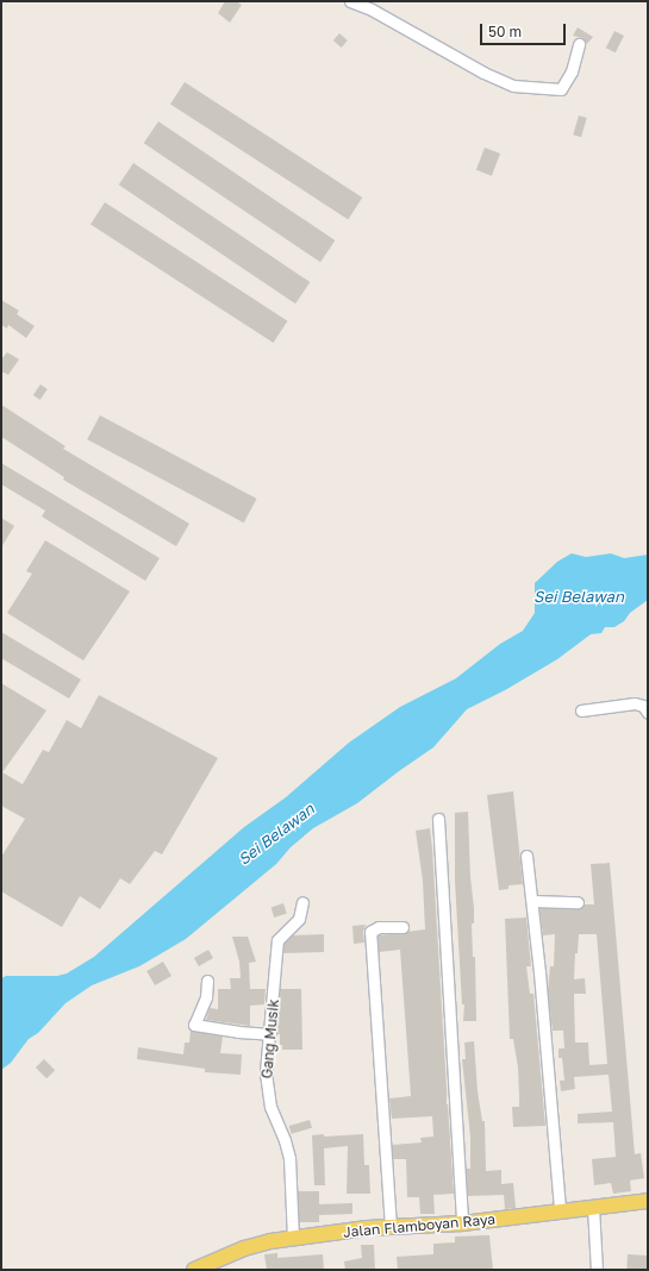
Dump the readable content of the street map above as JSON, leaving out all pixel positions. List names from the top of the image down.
{
  "streets": {
    "main road": ["Jalan Flamboyan Raya"],
    "street": ["Gang Musik"]
  },
  "crossings": [
    ["Gang Musik", "Jalan Flamboyan Raya"]
  ],
  "water": ["Sei Belawan"],
  "scale_bar": "50 m"
}
